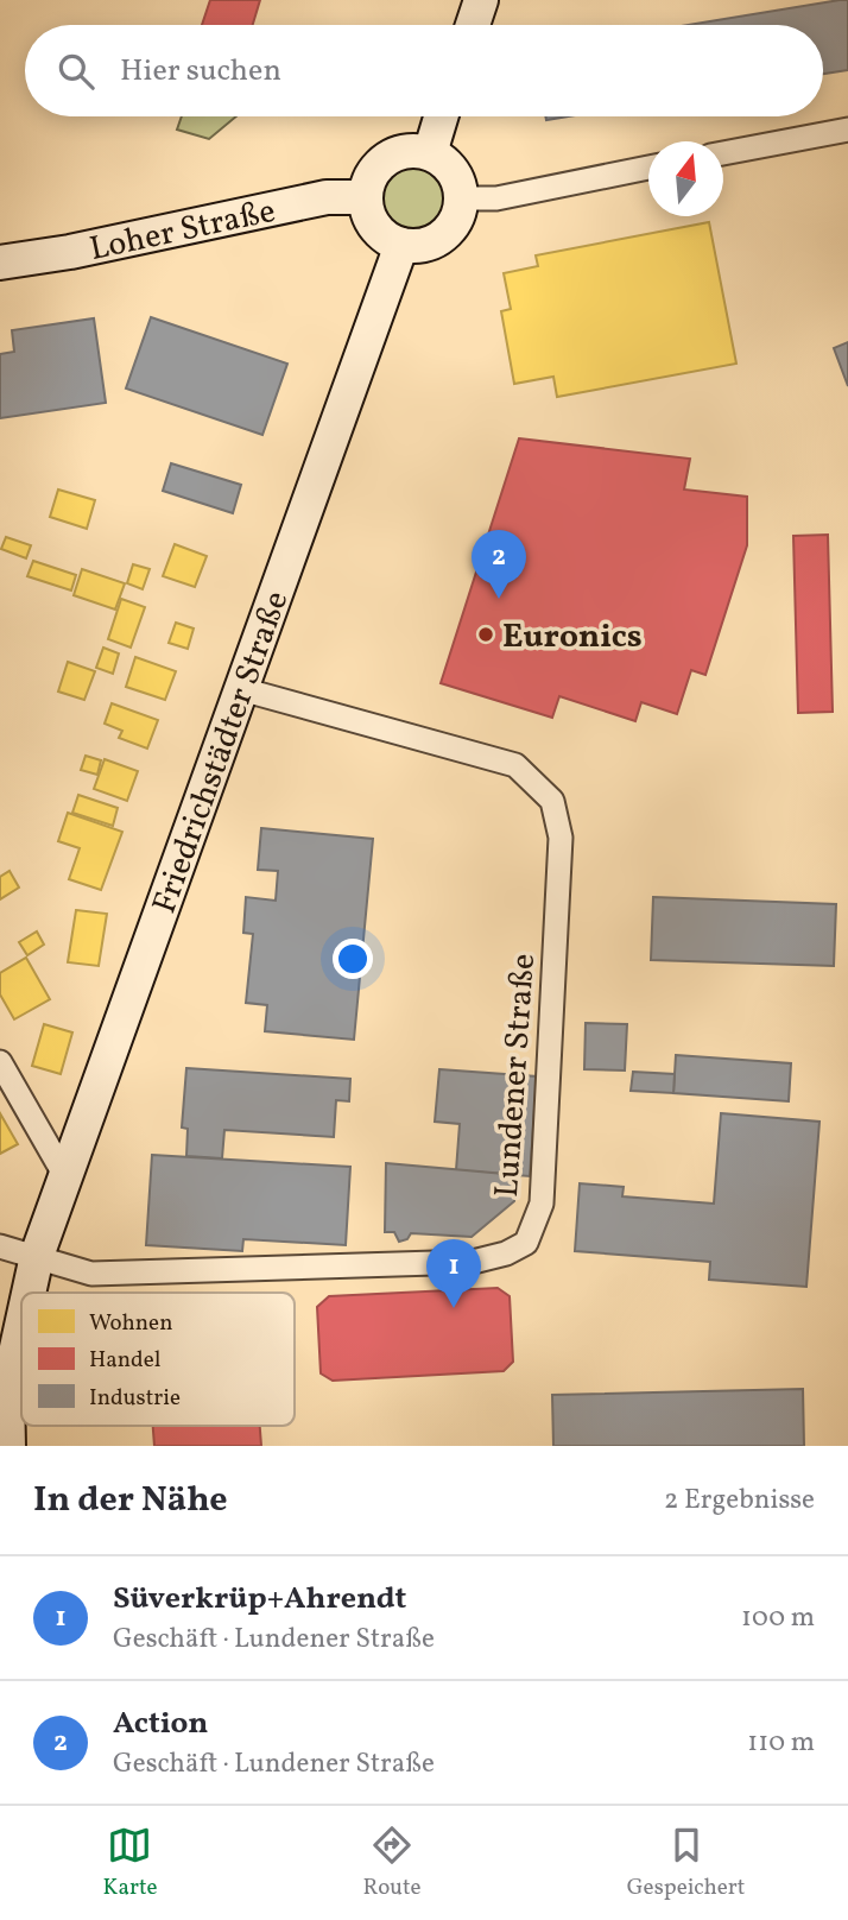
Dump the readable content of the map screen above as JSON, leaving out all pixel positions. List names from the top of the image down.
{
  "streets": {
    "street": ["Loher Straße", "Friedrichstädter Straße", "Lundener Straße"]
  },
  "crossings": [
    ["Loher Straße", "Friedrichstädter Straße"],
    ["Friedrichstädter Straße", "Lundener Straße"]
  ],
  "places": ["Euronics"],
  "legend": ["Wohnen", "Handel", "Industrie"],
  "north": "top",
  "page": {
    "search": "Hier suchen",
    "pins": ["2", "1"],
    "heading": ["In der Nähe", "2 Ergebnisse"],
    "list": [
      {
        "mark": "1",
        "name": "Süverkrüp+Ahrendt",
        "note": "Geschäft · Lundener Straße",
        "value": "100 m"
      },
      {
        "mark": "2",
        "name": "Action",
        "note": "Geschäft · Lundener Straße",
        "value": "110 m"
      }
    ],
    "nav": ["Karte", "Route", "Gespeichert"]
  }
}
